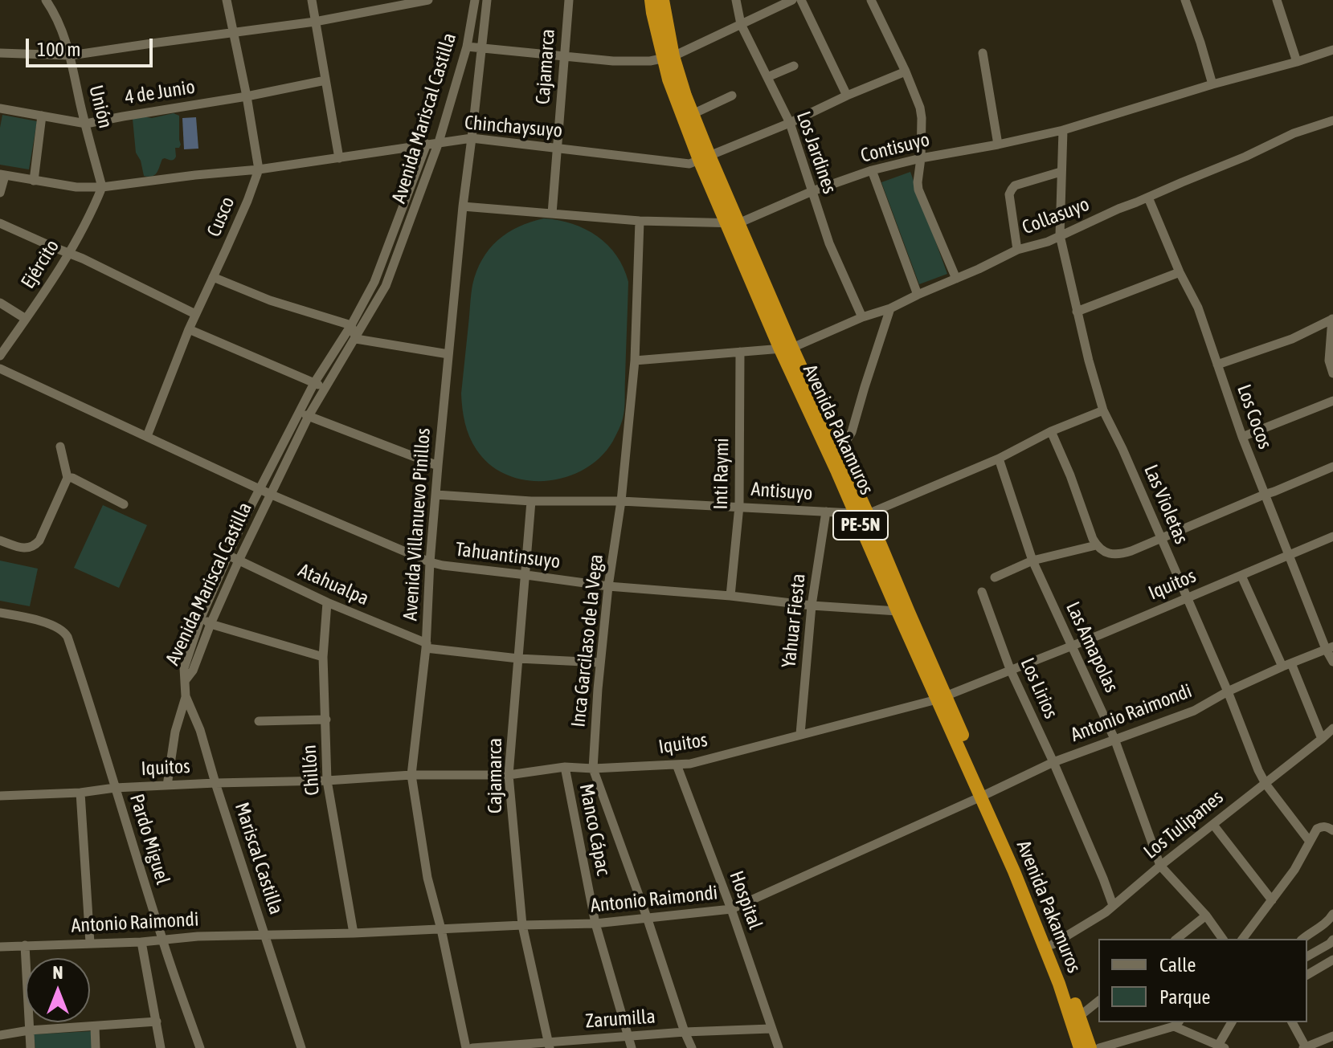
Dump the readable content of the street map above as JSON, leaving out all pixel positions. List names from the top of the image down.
{
  "streets": {
    "highway": ["Avenida Pakamuros", "PE-5N"],
    "street": [
      "Cajamarca",
      "4 de Junio",
      "Unión",
      "Avenida Mariscal Castilla",
      "Chinchaysuyo",
      "Contisuyo",
      "Los Jardines",
      "Collasuyo",
      "Cusco",
      "Ejército",
      "Los Cocos",
      "Inti Raymi",
      "Antisuyo",
      "Las Violetas",
      "Avenida Villanuevo Pinillos",
      "Tahuantinsuyo",
      "Atahualpa",
      "Iquitos",
      "Yahuar Fiesta",
      "Inca Garcilaso de la Vega",
      "Las Amapolas",
      "Los Lirios",
      "Antonio Raimondi",
      "Chillón",
      "Los Tulipanes",
      "Manco Cápac",
      "Pardo Miguel",
      "Mariscal Castilla",
      "Hospital",
      "Zarumilla"
    ]
  },
  "crossings": [
    ["Cajamarca", "Chinchaysuyo"],
    ["Cajamarca", "Contisuyo"],
    ["Cajamarca", "Antisuyo"],
    ["Cajamarca", "Tahuantinsuyo"],
    ["Cajamarca", "Atahualpa"],
    ["Cajamarca", "Iquitos"],
    ["Cajamarca", "Antonio Raimondi"],
    ["Cajamarca", "Zarumilla"],
    ["4 de Junio", "Unión"],
    ["4 de Junio", "Cusco"],
    ["Unión", "Chinchaysuyo"],
    ["Unión", "Ejército"],
    ["Avenida Mariscal Castilla", "Chinchaysuyo"],
    ["Avenida Mariscal Castilla", "Tahuantinsuyo"],
    ["Avenida Mariscal Castilla", "Atahualpa"],
    ["Avenida Mariscal Castilla", "Mariscal Castilla"],
    ["Chinchaysuyo", "Los Jardines"],
    ["Chinchaysuyo", "Cusco"],
    ["Chinchaysuyo", "Ejército"],
    ["Chinchaysuyo", "Avenida Pakamuros"],
    ["Chinchaysuyo", "Avenida Villanuevo Pinillos"],
    ["Contisuyo", "Los Jardines"],
    ["Contisuyo", "Avenida Pakamuros"],
    ["Contisuyo", "Las Violetas"],
    ["Contisuyo", "Avenida Villanuevo Pinillos"],
    ["Contisuyo", "Inca Garcilaso de la Vega"],
    ["Los Jardines", "Collasuyo"],
    ["Collasuyo", "Los Cocos"],
    ["Collasuyo", "Avenida Pakamuros"],
    ["Collasuyo", "Las Violetas"],
    ["Cusco", "Tahuantinsuyo"],
    ["Los Cocos", "Iquitos"],
    ["Los Cocos", "Antonio Raimondi"],
    ["Avenida Pakamuros", "Antisuyo"],
    ["Avenida Pakamuros", "Tahuantinsuyo"],
    ["Avenida Pakamuros", "Iquitos"],
    ["Avenida Pakamuros", "Antonio Raimondi"],
    ["Avenida Pakamuros", "Los Tulipanes"],
    ["Inti Raymi", "Antisuyo"],
    ["Inti Raymi", "Tahuantinsuyo"],
    ["Antisuyo", "Las Violetas"],
    ["Antisuyo", "Avenida Villanuevo Pinillos"],
    ["Antisuyo", "Yahuar Fiesta"],
    ["Antisuyo", "Inca Garcilaso de la Vega"],
    ["Antisuyo", "Las Amapolas"],
    ["Las Violetas", "Iquitos"],
    ["Las Violetas", "Antonio Raimondi"],
    ["Las Violetas", "Los Tulipanes"],
    ["Avenida Villanuevo Pinillos", "Tahuantinsuyo"],
    ["Avenida Villanuevo Pinillos", "Atahualpa"],
    ["Avenida Villanuevo Pinillos", "Iquitos"],
    ["Avenida Villanuevo Pinillos", "Antonio Raimondi"],
    ["Tahuantinsuyo", "Yahuar Fiesta"],
    ["Tahuantinsuyo", "Inca Garcilaso de la Vega"],
    ["Atahualpa", "Inca Garcilaso de la Vega"],
    ["Atahualpa", "Chillón"],
    ["Iquitos", "Yahuar Fiesta"],
    ["Iquitos", "Inca Garcilaso de la Vega"],
    ["Iquitos", "Las Amapolas"],
    ["Iquitos", "Los Lirios"],
    ["Iquitos", "Chillón"],
    ["Iquitos", "Manco Cápac"],
    ["Iquitos", "Pardo Miguel"],
    ["Iquitos", "Mariscal Castilla"],
    ["Iquitos", "Hospital"],
    ["Inca Garcilaso de la Vega", "Antonio Raimondi"],
    ["Inca Garcilaso de la Vega", "Zarumilla"],
    ["Las Amapolas", "Antonio Raimondi"],
    ["Las Amapolas", "Los Tulipanes"],
    ["Los Lirios", "Antonio Raimondi"],
    ["Los Lirios", "Los Tulipanes"],
    ["Antonio Raimondi", "Chillón"],
    ["Antonio Raimondi", "Manco Cápac"],
    ["Antonio Raimondi", "Pardo Miguel"],
    ["Antonio Raimondi", "Mariscal Castilla"],
    ["Antonio Raimondi", "Hospital"],
    ["Manco Cápac", "Zarumilla"],
    ["Hospital", "Zarumilla"]
  ],
  "legend": ["Calle", "Parque"],
  "scale_bar": "100 m",
  "north": "top"
}
